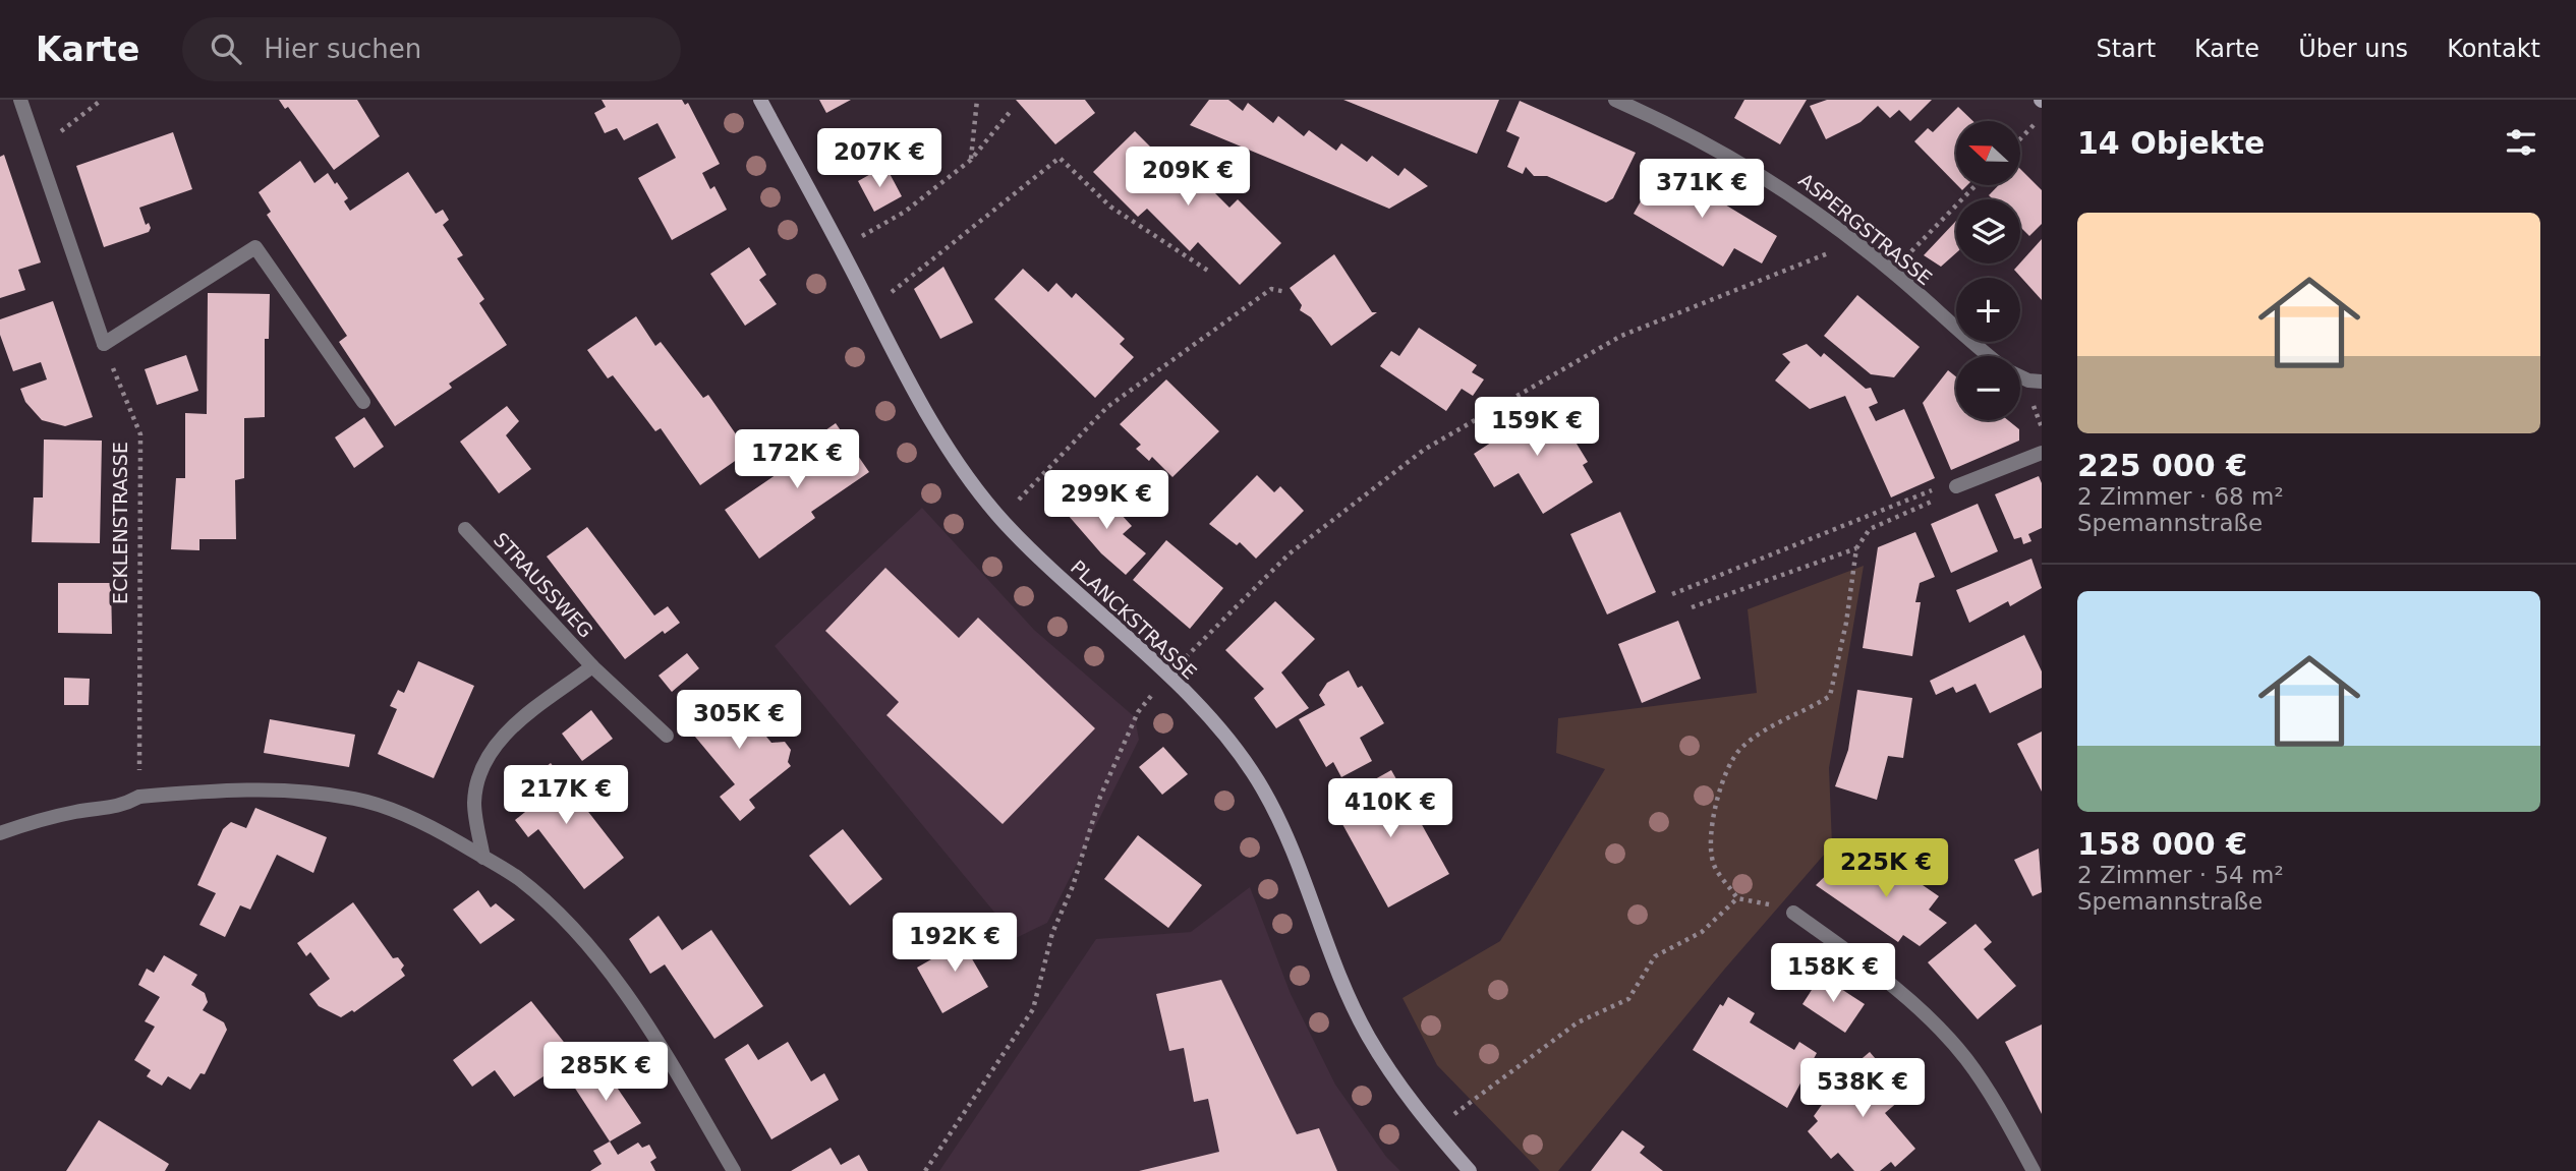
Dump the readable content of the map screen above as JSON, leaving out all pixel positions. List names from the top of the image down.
{
  "streets": {
    "main road": ["PLANCKSTRASSE"],
    "street": ["ASPERGSTRASSE", "STRAUSSWEG"],
    "path": ["ECKLENSTRASSE"]
  },
  "north": "left",
  "page": {
    "header": "Karte",
    "search": "Hier suchen",
    "nav": [
      "Start",
      "Karte",
      "Über uns",
      "Kontakt"
    ],
    "heading": "14 Objekte",
    "map_buttons": ["+", "−"],
    "price": [
      "207K €",
      "209K €",
      "371K €",
      "159K €",
      "172K €",
      "299K €",
      "305K €",
      "217K €",
      "410K €",
      "225K €",
      "192K €",
      "158K €",
      "285K €",
      "538K €"
    ],
    "list": [
      {
        "name": "225 000 €",
        "note": "2 Zimmer · 68 m² · Spemannstraße"
      },
      {
        "name": "158 000 €",
        "note": "2 Zimmer · 54 m² · Spemannstraße"
      }
    ]
  }
}
